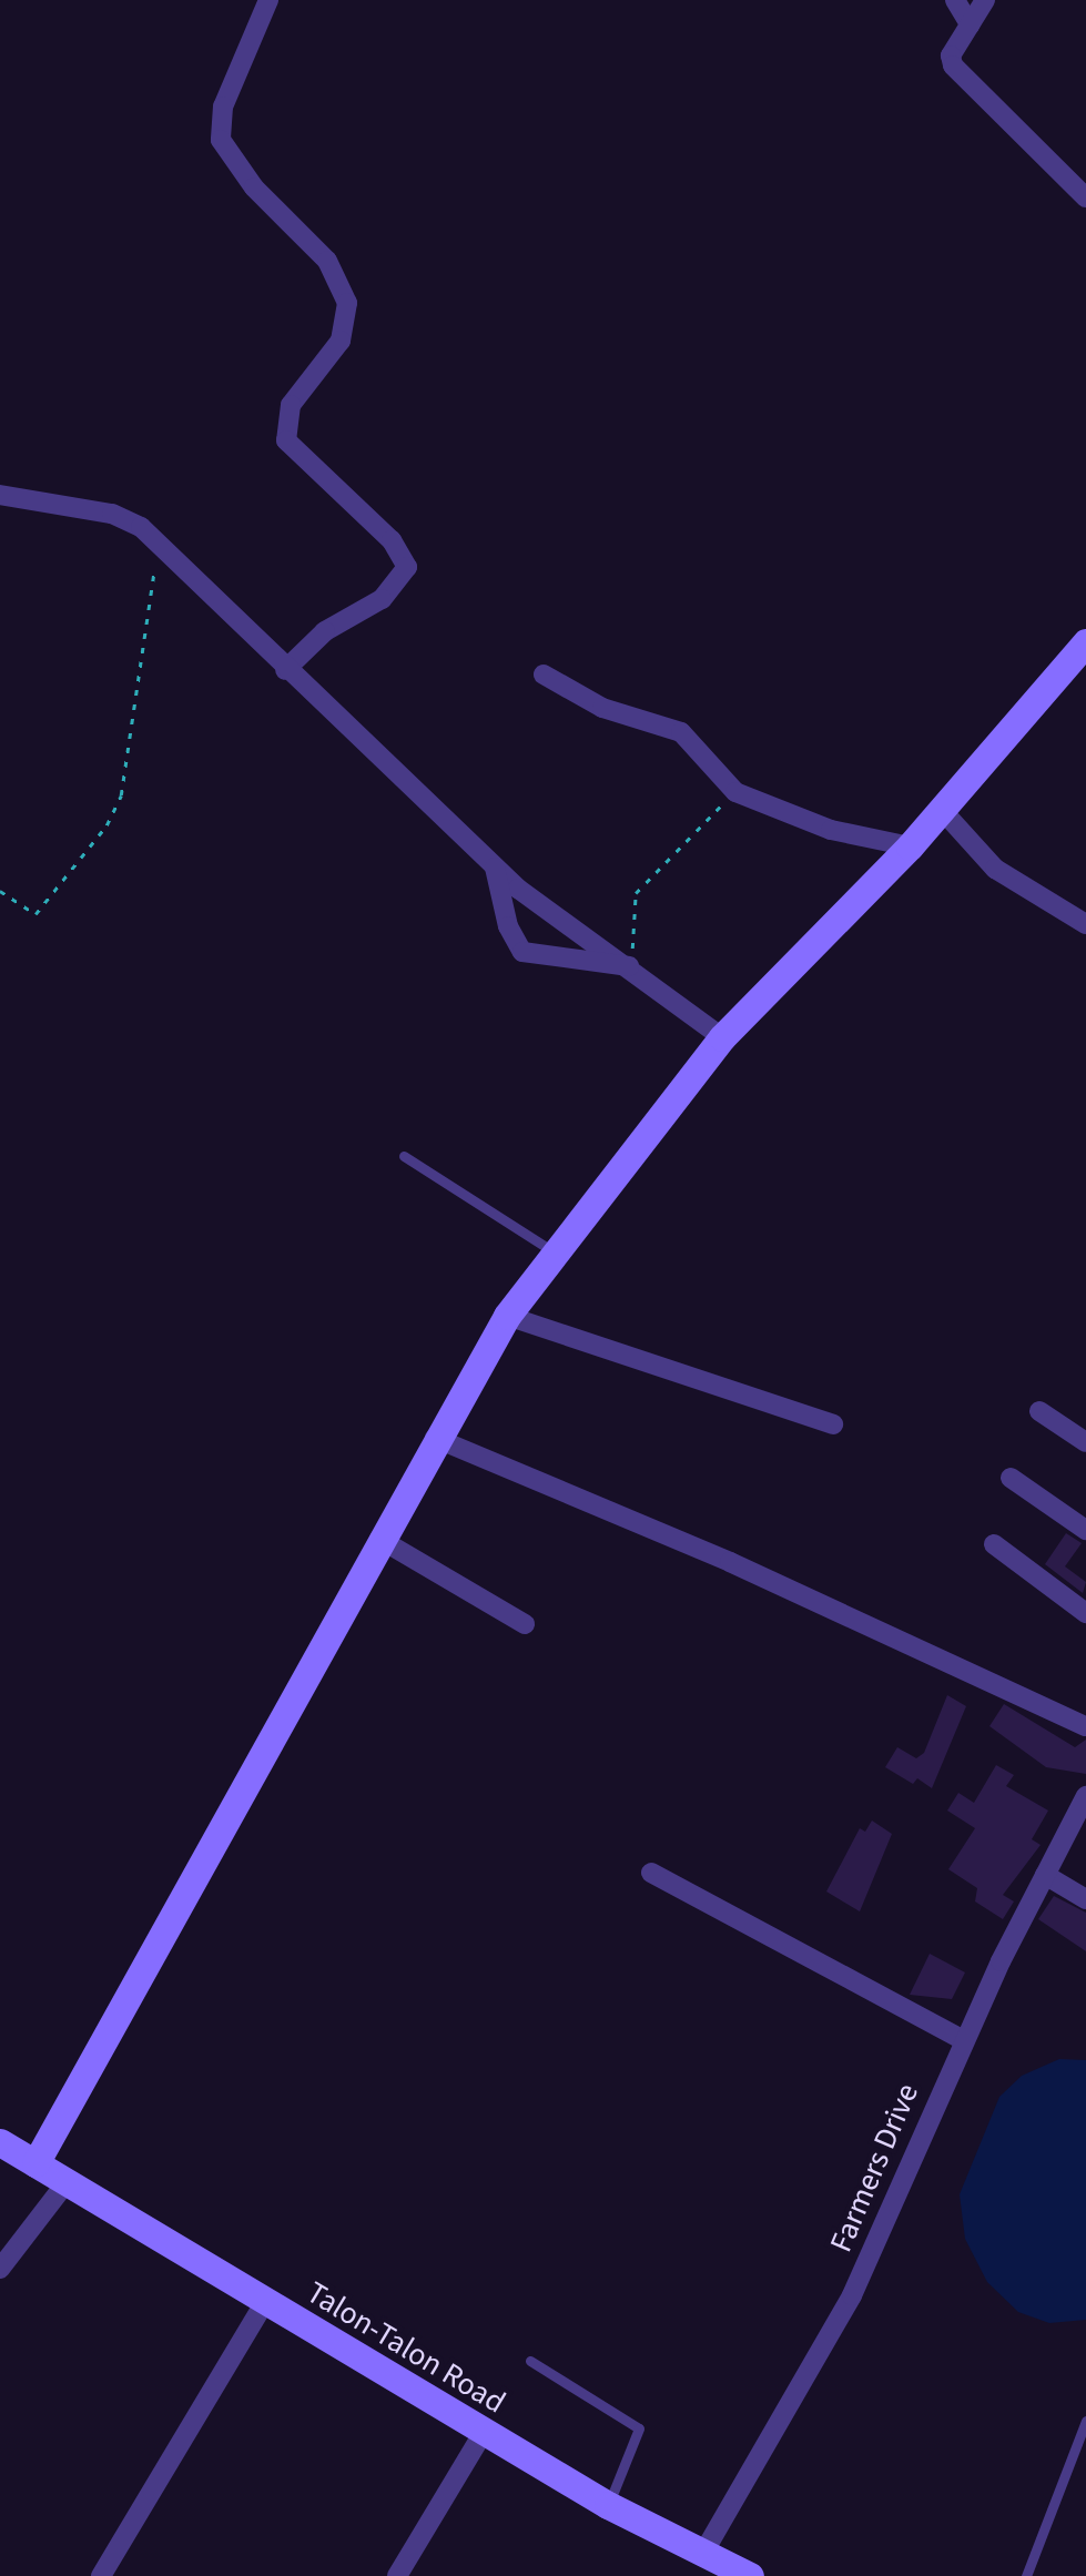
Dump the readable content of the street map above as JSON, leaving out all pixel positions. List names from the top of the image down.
{
  "streets": {
    "street": ["Farmers Drive", "Talon-Talon Road"]
  },
  "crossings": [
    ["Farmers Drive", "Talon-Talon Road"]
  ]
}
